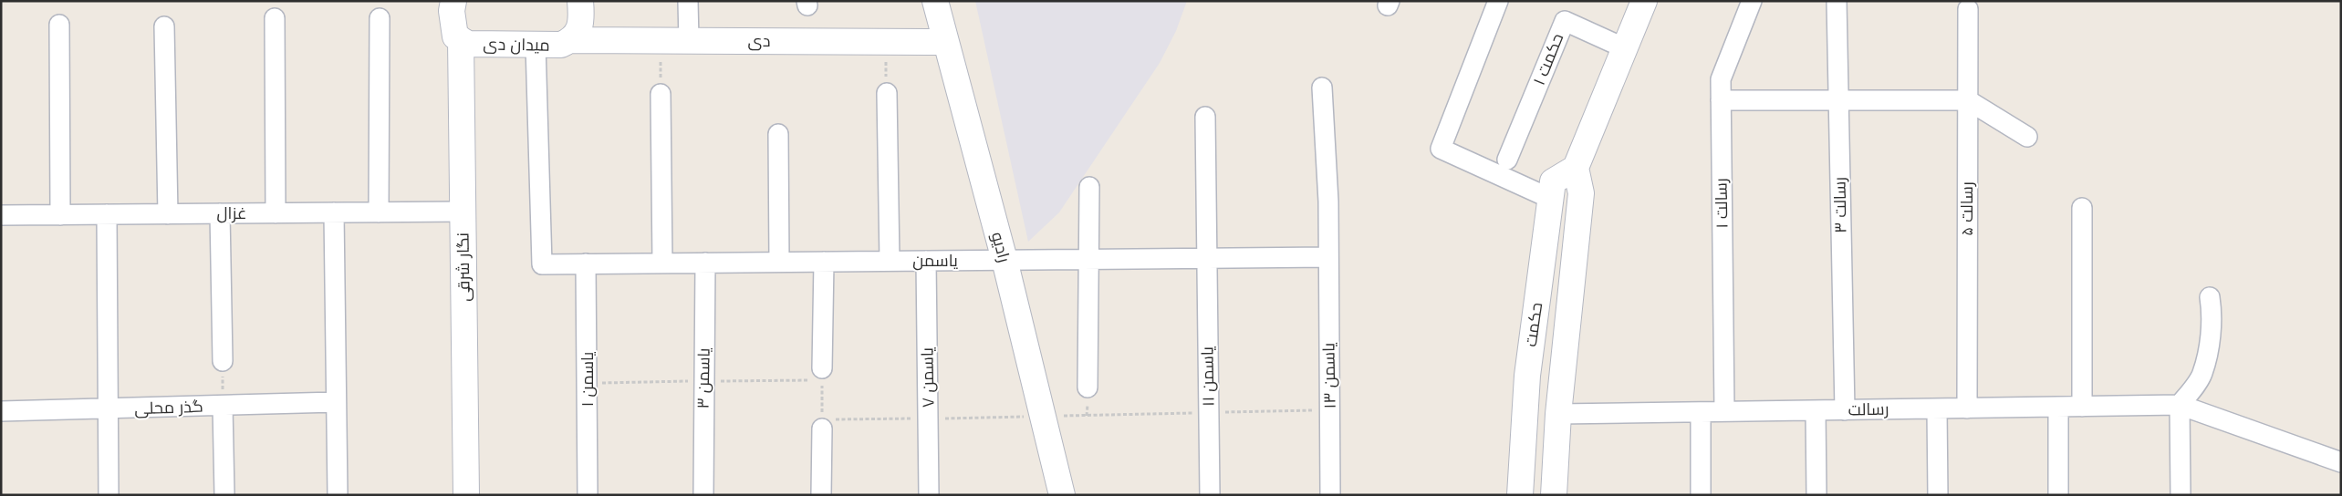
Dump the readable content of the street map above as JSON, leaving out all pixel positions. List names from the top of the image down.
{
  "streets": {
    "street": [
      "دی",
      "میدان دی",
      "حکمت ۱",
      "رسالت ۱",
      "رسالت ۳",
      "رسالت ۵",
      "غزال",
      "رادیو",
      "یاسمن",
      "نگار شرقی",
      "حکمت",
      "یاسمن ۱۳",
      "یاسمن ۱۱",
      "یاسمن ۷",
      "یاسمن ۳",
      "یاسمن ۱",
      "گذر محلی",
      "رسالت"
    ]
  },
  "crossings": [
    ["دی", "میدان دی"],
    ["دی", "رادیو"],
    ["میدان دی", "یاسمن"],
    ["میدان دی", "نگار شرقی"],
    ["رسالت ۱", "رسالت"],
    ["رسالت ۳", "رسالت"],
    ["رسالت ۵", "رسالت"],
    ["غزال", "نگار شرقی"],
    ["رادیو", "یاسمن"],
    ["یاسمن", "یاسمن ۱۳"],
    ["یاسمن", "یاسمن ۱۱"],
    ["یاسمن", "یاسمن ۷"],
    ["یاسمن", "یاسمن ۳"],
    ["یاسمن", "یاسمن ۱"],
    ["حکمت", "رسالت"]
  ]
}
